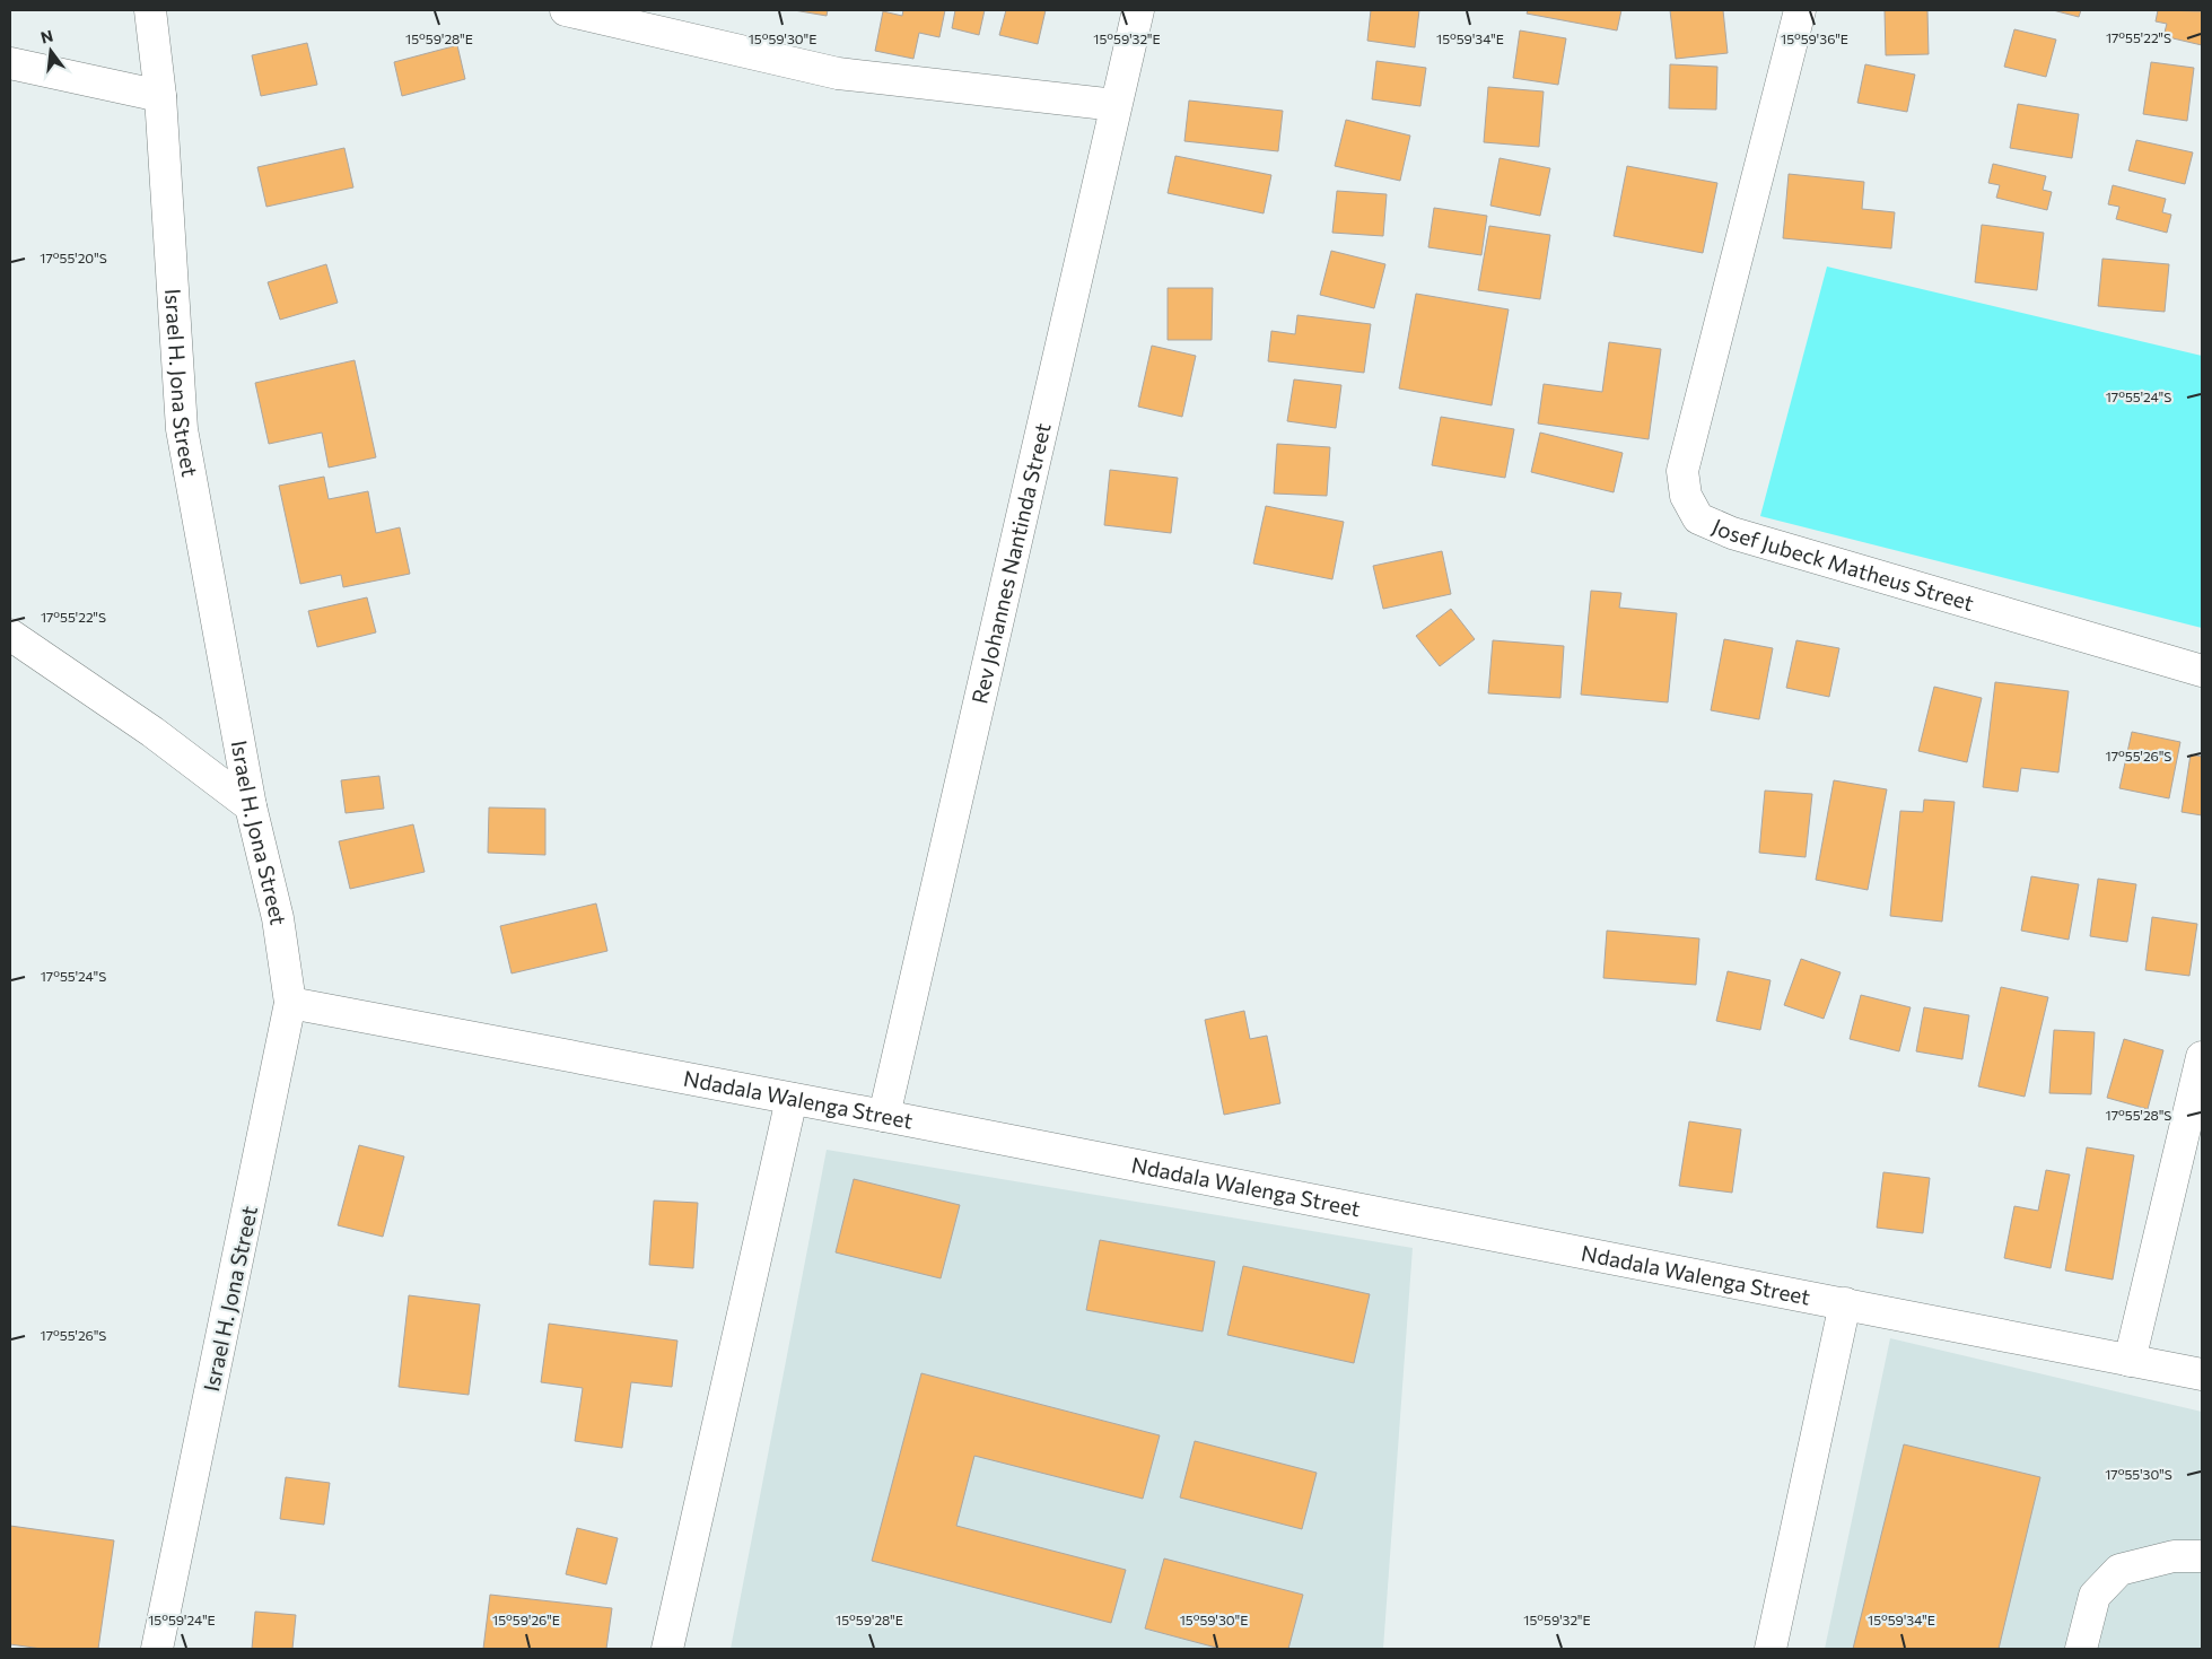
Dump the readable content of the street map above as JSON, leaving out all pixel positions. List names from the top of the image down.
{
  "streets": {
    "street": [
      "Israel H. Jona Street",
      "Rev Johannes Nantinda Street",
      "Josef Jubeck Matheus Street",
      "Ndadala Walenga Street"
    ]
  },
  "crossings": [
    ["Israel H. Jona Street", "Ndadala Walenga Street"],
    ["Rev Johannes Nantinda Street", "Ndadala Walenga Street"]
  ],
  "north": "top",
  "coordinates": [
    "17°55'22\"S",
    "15°59'36\"E",
    "15°59'28\"E",
    "15°59'30\"E",
    "15°59'32\"E",
    "15°59'34\"E",
    "17°55'20\"S",
    "17°55'24\"S",
    "17°55'26\"S",
    "17°55'28\"S",
    "17°55'30\"S",
    "15°59'24\"E",
    "15°59'26\"E"
  ]
}
